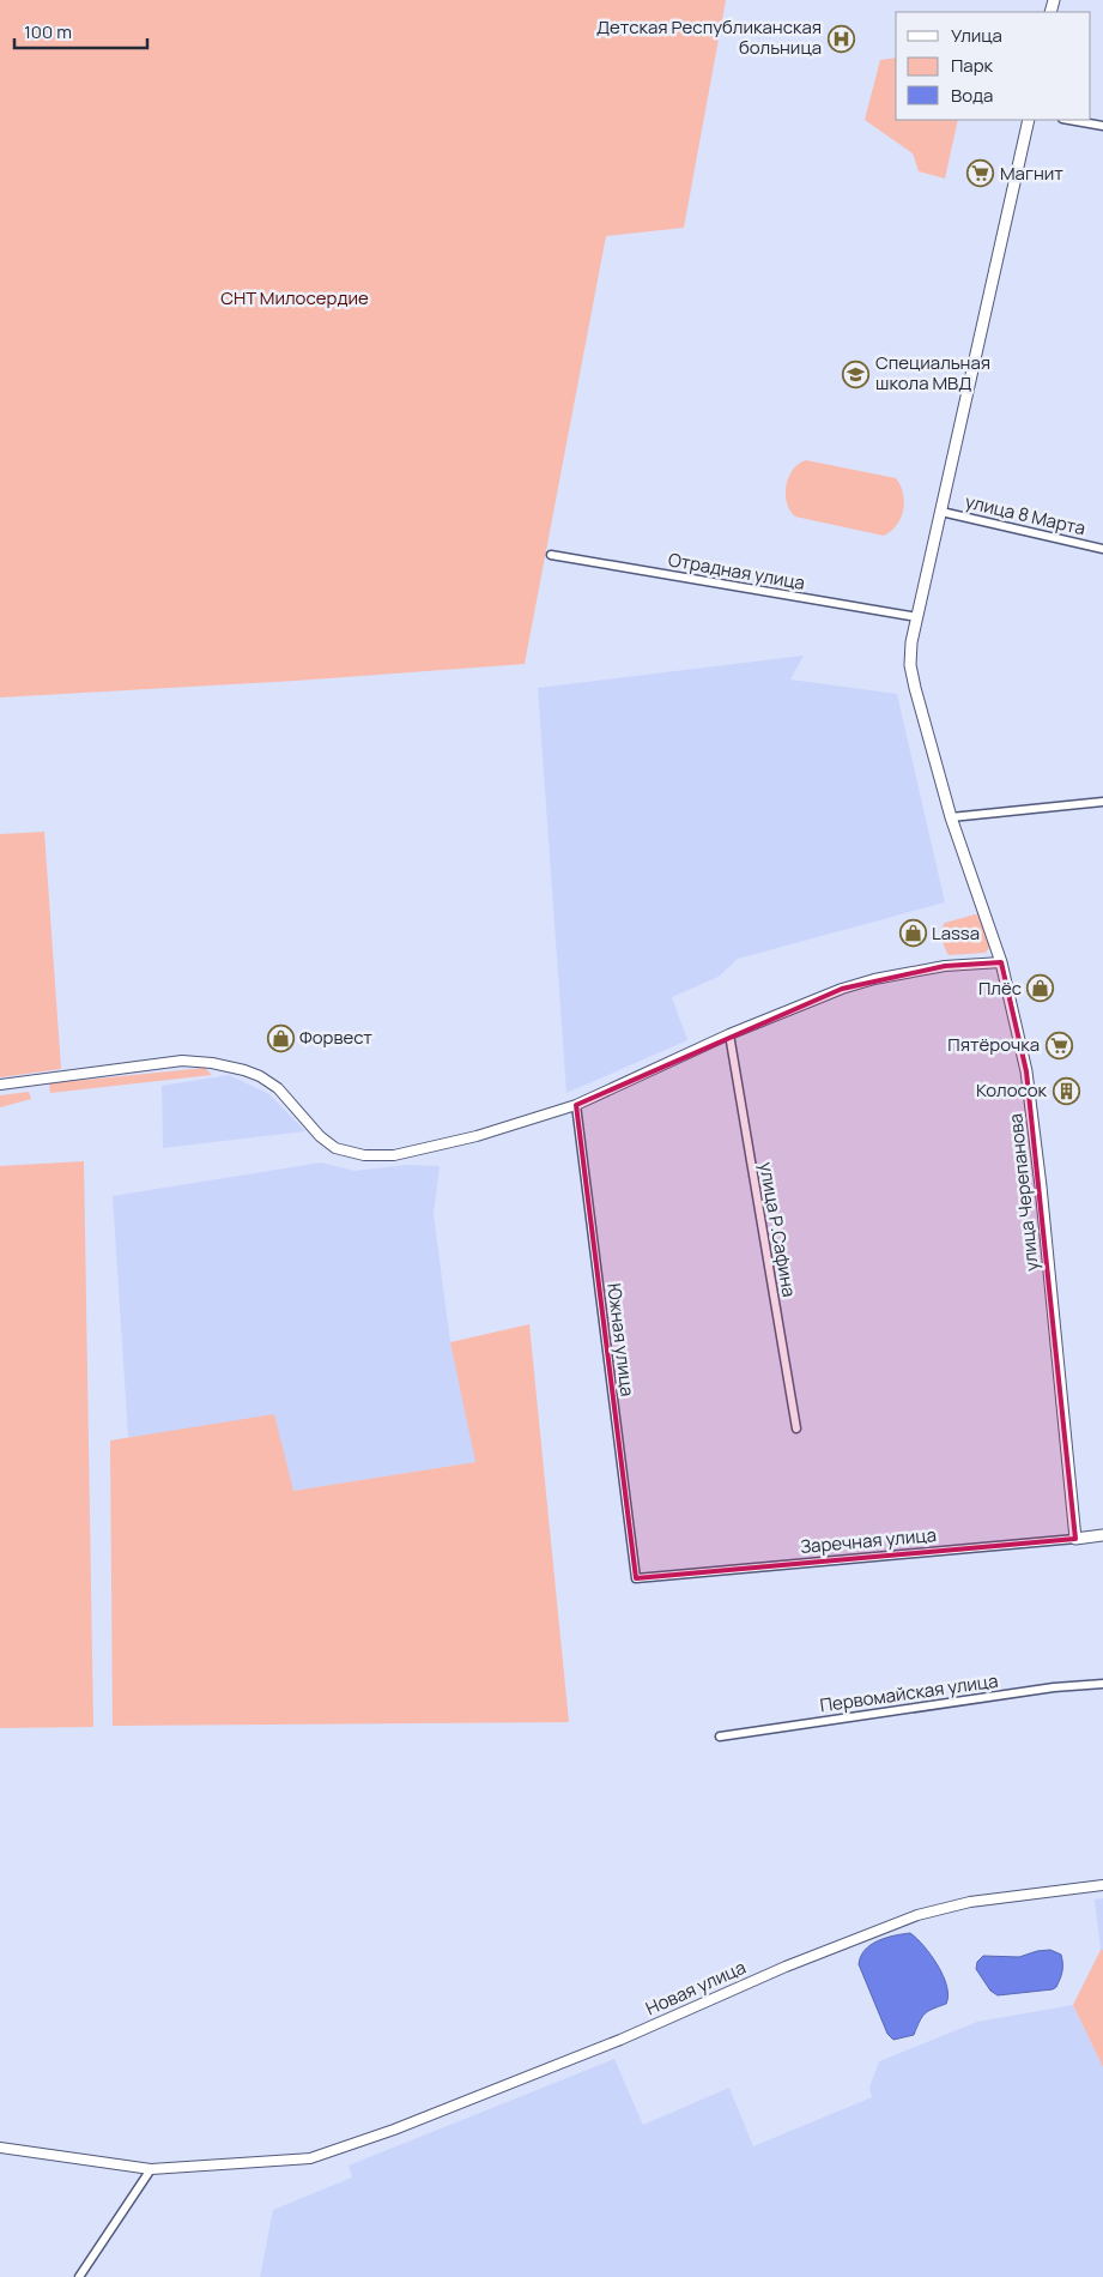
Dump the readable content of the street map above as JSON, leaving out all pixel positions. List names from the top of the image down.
{
  "streets": {
    "main road": ["улица Черепанова", "Заречная улица"],
    "street": [
      "улица 8 Марта",
      "Отрадная улица",
      "улица Р.Сафина",
      "Южная улица",
      "Первомайская улица",
      "Новая улица"
    ]
  },
  "crossings": [
    ["улица 8 Марта", "улица Черепанова"],
    ["Отрадная улица", "улица Черепанова"],
    ["улица Черепанова", "Заречная улица"],
    ["Южная улица", "Заречная улица"]
  ],
  "parks": ["СНТ Милосердие"],
  "places": {
    "hospital": ["Детская Республиканская больница"],
    "supermarket": ["Магнит", "Пятёрочка"],
    "school or university": ["Специальная школа МВД"],
    "shop": ["Lassa", "Плёс", "Форвест"],
    "building": ["Колосок"]
  },
  "legend": ["Улица", "Парк", "Вода"],
  "scale_bar": "100 m"
}
